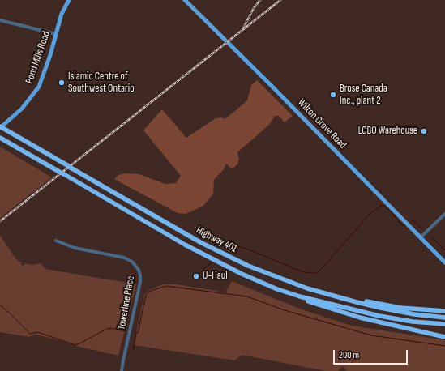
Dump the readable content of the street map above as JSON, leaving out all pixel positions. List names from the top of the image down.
{
  "streets": {
    "highway": ["Highway 401"],
    "main road": ["Pond Mills Road", "Wilton Grove Road"],
    "street": ["Towerline Place"]
  },
  "crossings": [
    ["Pond Mills Road", "Highway 401"]
  ],
  "places": [
    "Islamic Centre of Southwest Ontario",
    "Brose Canada Inc., plant 2",
    "LCBO Warehouse",
    "U-Haul"
  ],
  "scale_bar": "200 m"
}
